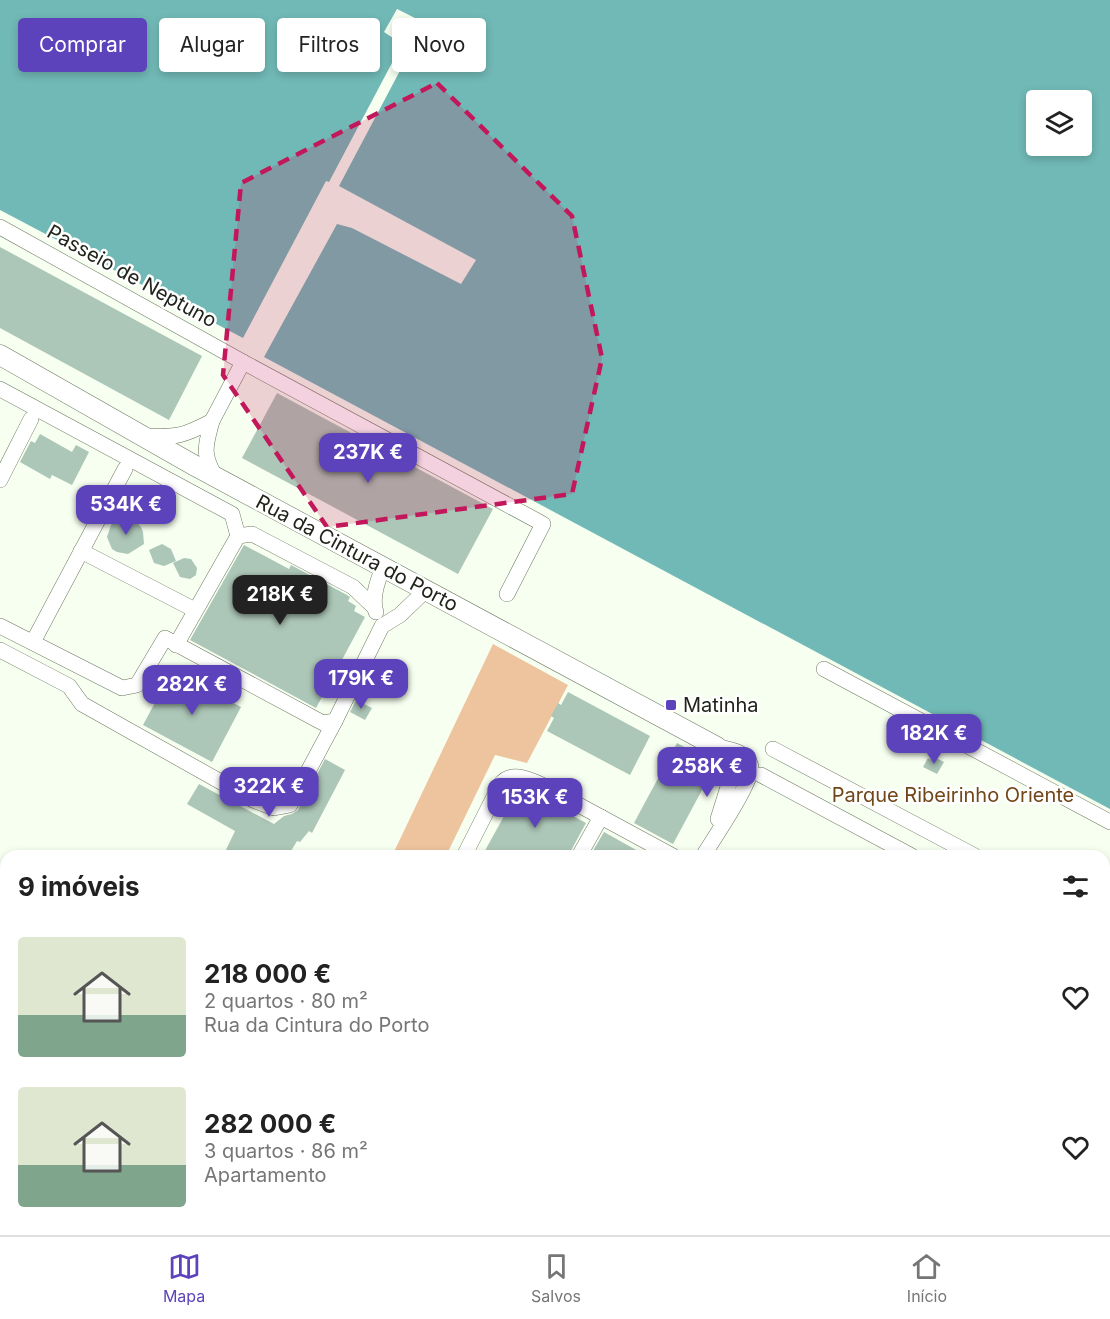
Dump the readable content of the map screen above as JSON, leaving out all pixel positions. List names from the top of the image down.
{
  "streets": {
    "main road": ["Rua da Cintura do Porto"],
    "street": ["Passeio de Neptuno"]
  },
  "parks": ["Parque Ribeirinho Oriente"],
  "places": {
    "transit": ["Matinha"]
  },
  "page": {
    "chip": [
      "Comprar",
      "Alugar",
      "Filtros",
      "Novo"
    ],
    "price": [
      "237K €",
      "534K €",
      "218K €",
      "179K €",
      "282K €",
      "182K €",
      "258K €",
      "322K €",
      "153K €"
    ],
    "heading": "9 imóveis",
    "list": [
      {
        "name": "218 000 €",
        "note": "2 quartos · 80 m² · Rua da Cintura do Porto"
      },
      {
        "name": "282 000 €",
        "note": "3 quartos · 86 m² · Apartamento"
      }
    ],
    "tabs": ["Mapa", "Salvos", "Início"]
  }
}
